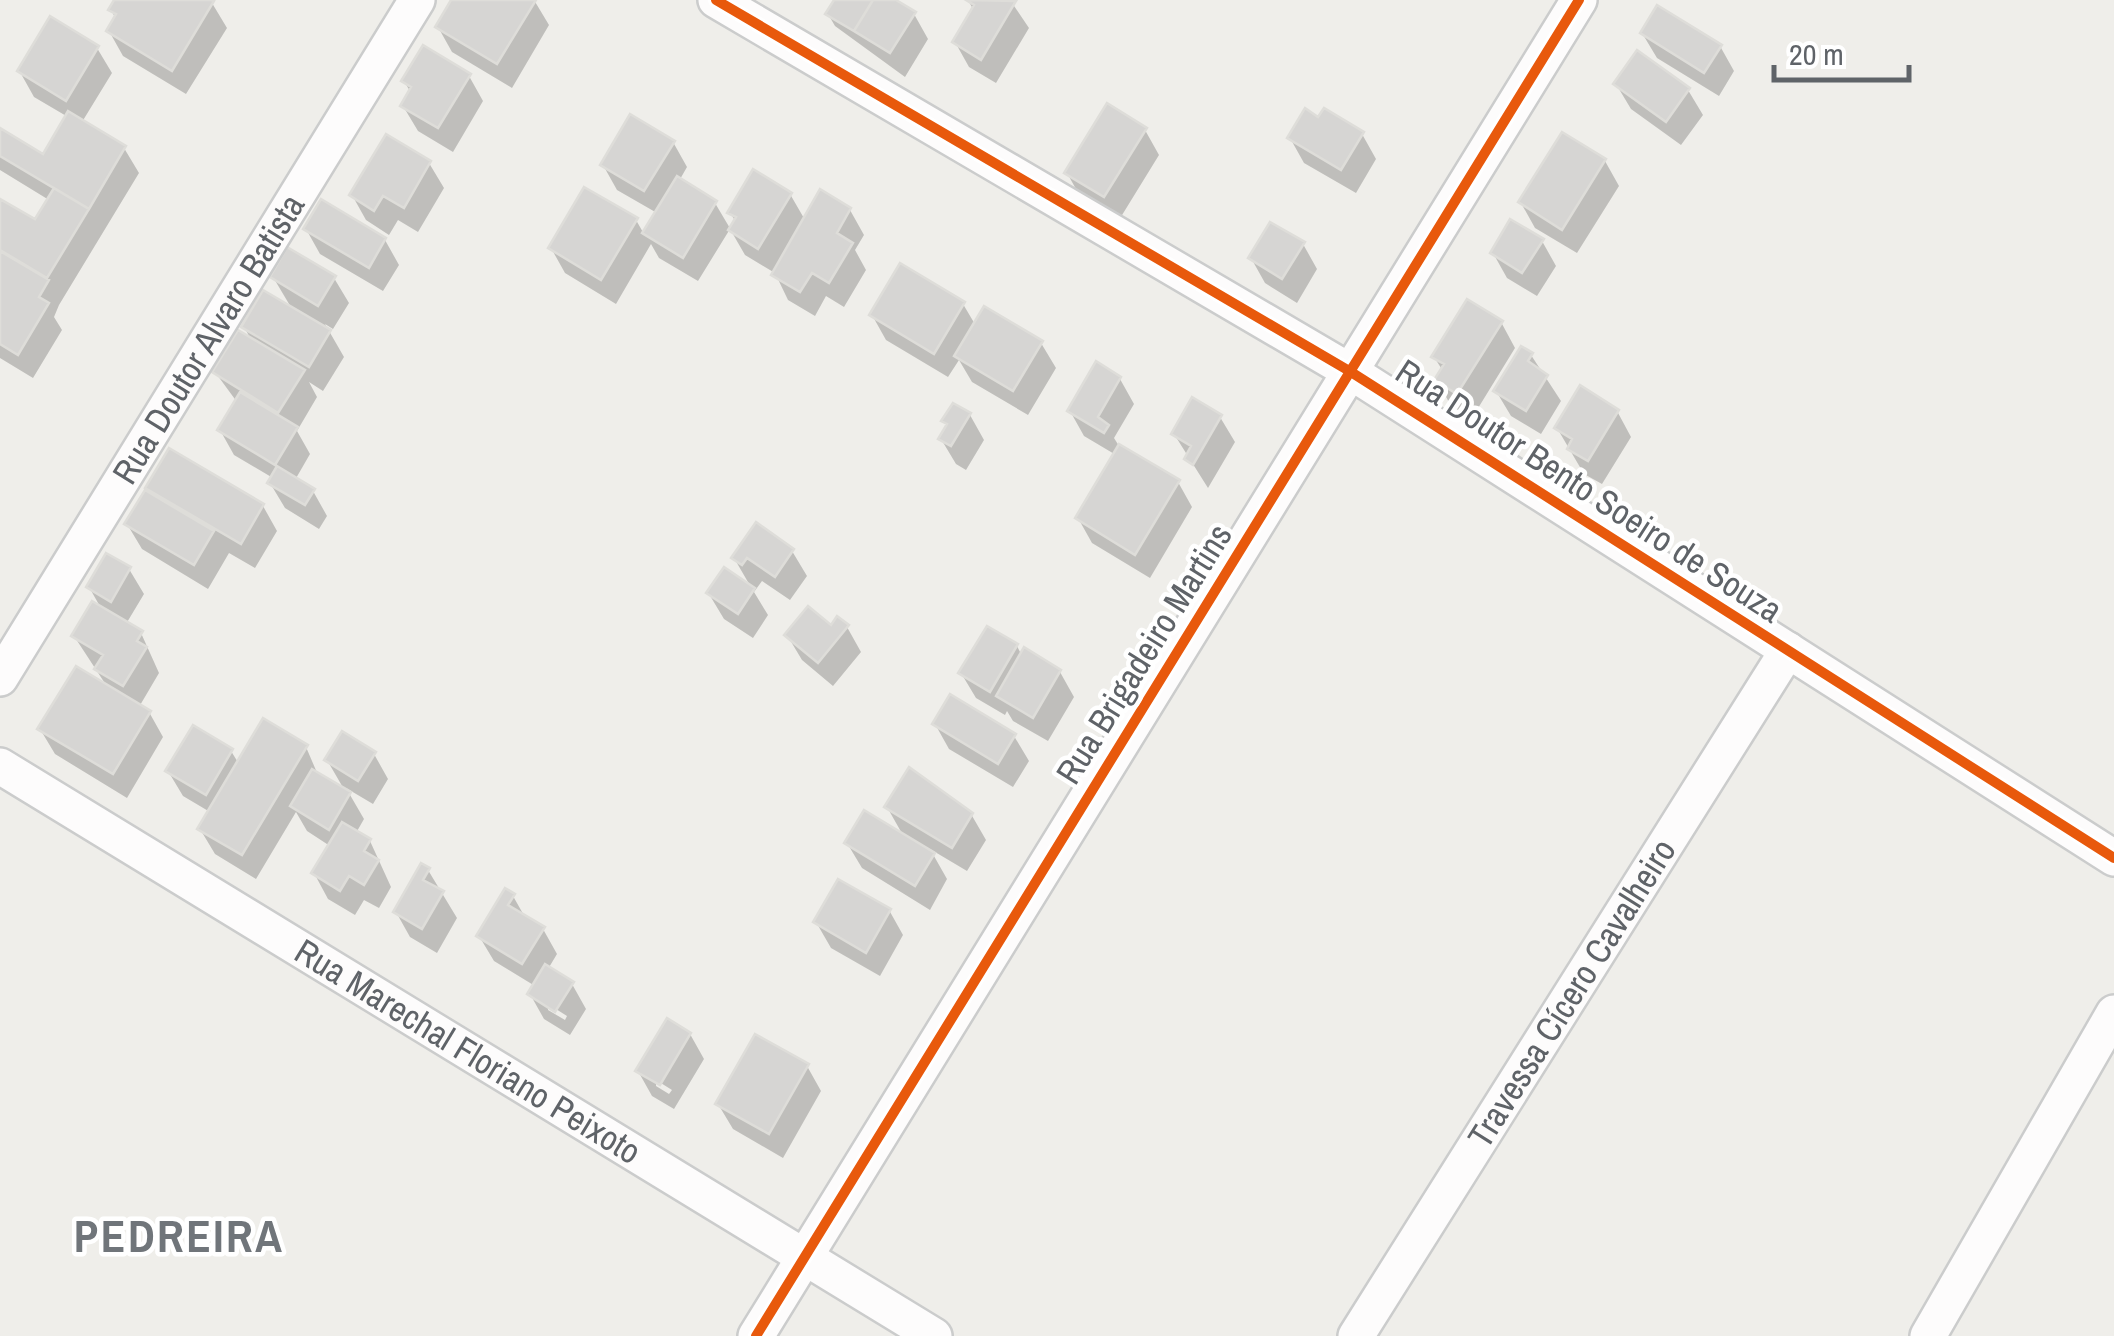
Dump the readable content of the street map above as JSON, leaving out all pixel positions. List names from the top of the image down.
{
  "streets": {
    "street": [
      "Rua Doutor Alvaro Batista",
      "Rua Doutor Bento Soeiro de Souza",
      "Rua Brigadeiro Martins",
      "Travessa Cícero Cavalheiro",
      "Rua Marechal Floriano Peixoto"
    ]
  },
  "crossings": [
    ["Rua Doutor Bento Soeiro de Souza", "Rua Brigadeiro Martins"],
    ["Rua Doutor Bento Soeiro de Souza", "Travessa Cícero Cavalheiro"],
    ["Rua Brigadeiro Martins", "Rua Marechal Floriano Peixoto"]
  ],
  "districts": ["PEDREIRA"],
  "scale_bar": "20 m"
}
